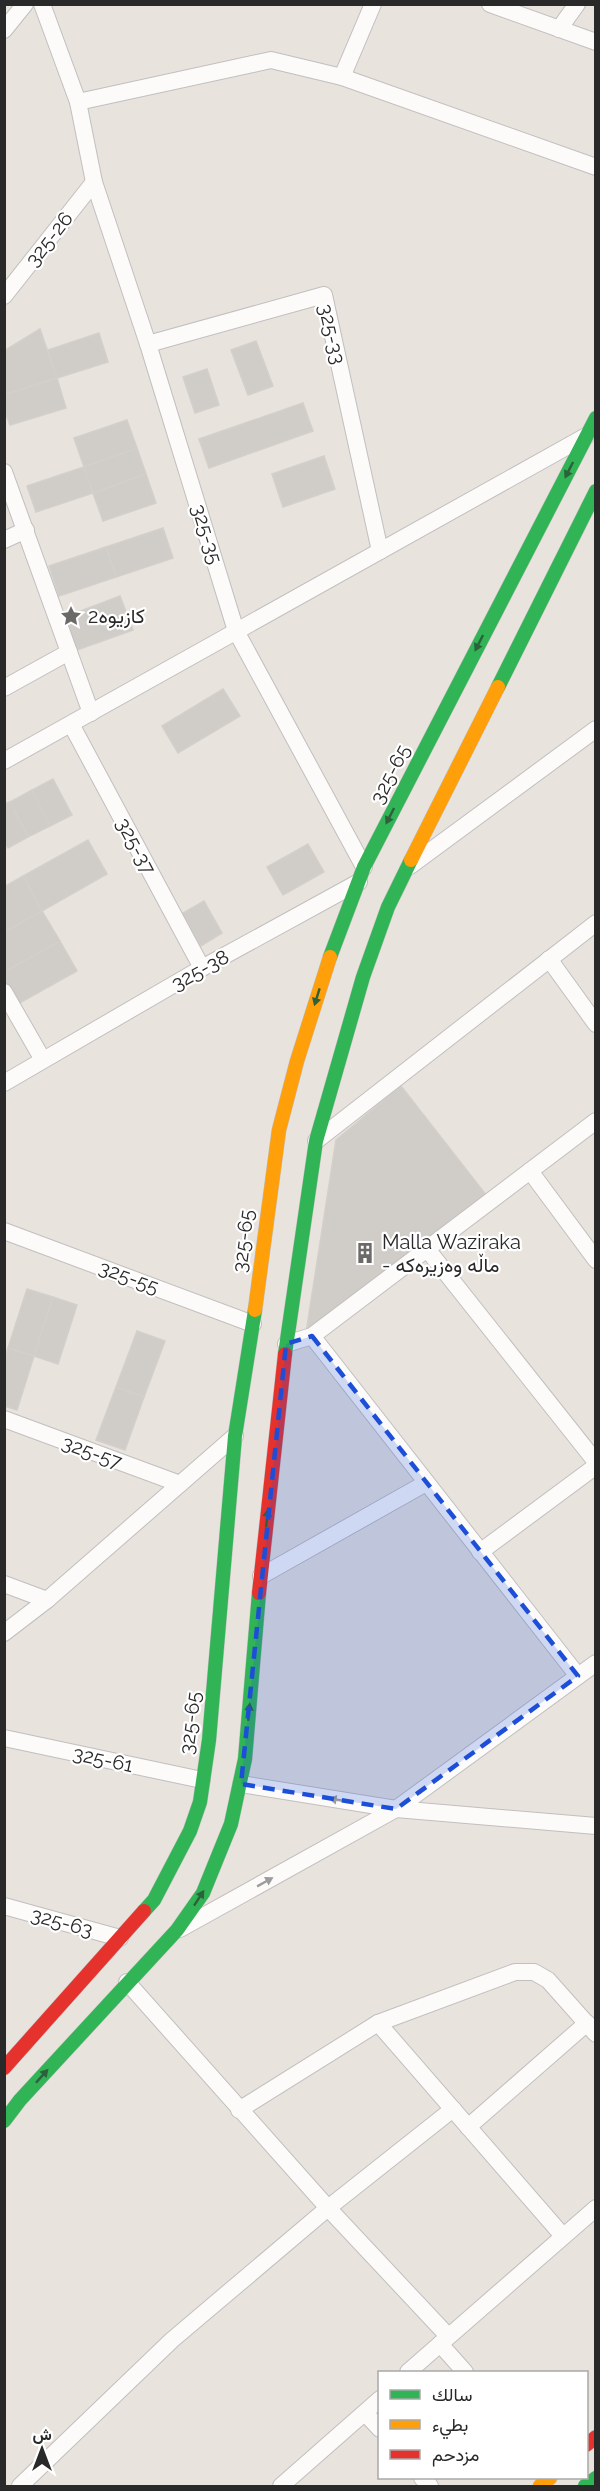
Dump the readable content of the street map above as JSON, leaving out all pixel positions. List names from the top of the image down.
{
  "streets": {
    "street": [
      "325-26",
      "325-33",
      "325-35",
      "325-65",
      "325-37",
      "325-38",
      "325-55",
      "325-57",
      "325-61",
      "325-63"
    ]
  },
  "crossings": [
    ["325-26", "325-35"],
    ["325-33", "325-35"],
    ["325-35", "325-65"],
    ["325-35", "325-38"],
    ["325-65", "325-38"],
    ["325-65", "325-55"],
    ["325-65", "325-61"],
    ["325-65", "325-63"],
    ["325-37", "325-38"]
  ],
  "places": {
    "place": ["كازيوه2"],
    "building": ["Malla Waziraka - ماڵە وەزیرەکە"]
  },
  "legend": ["سالك", "بطيء", "مزدحم"],
  "north": "top"
}
